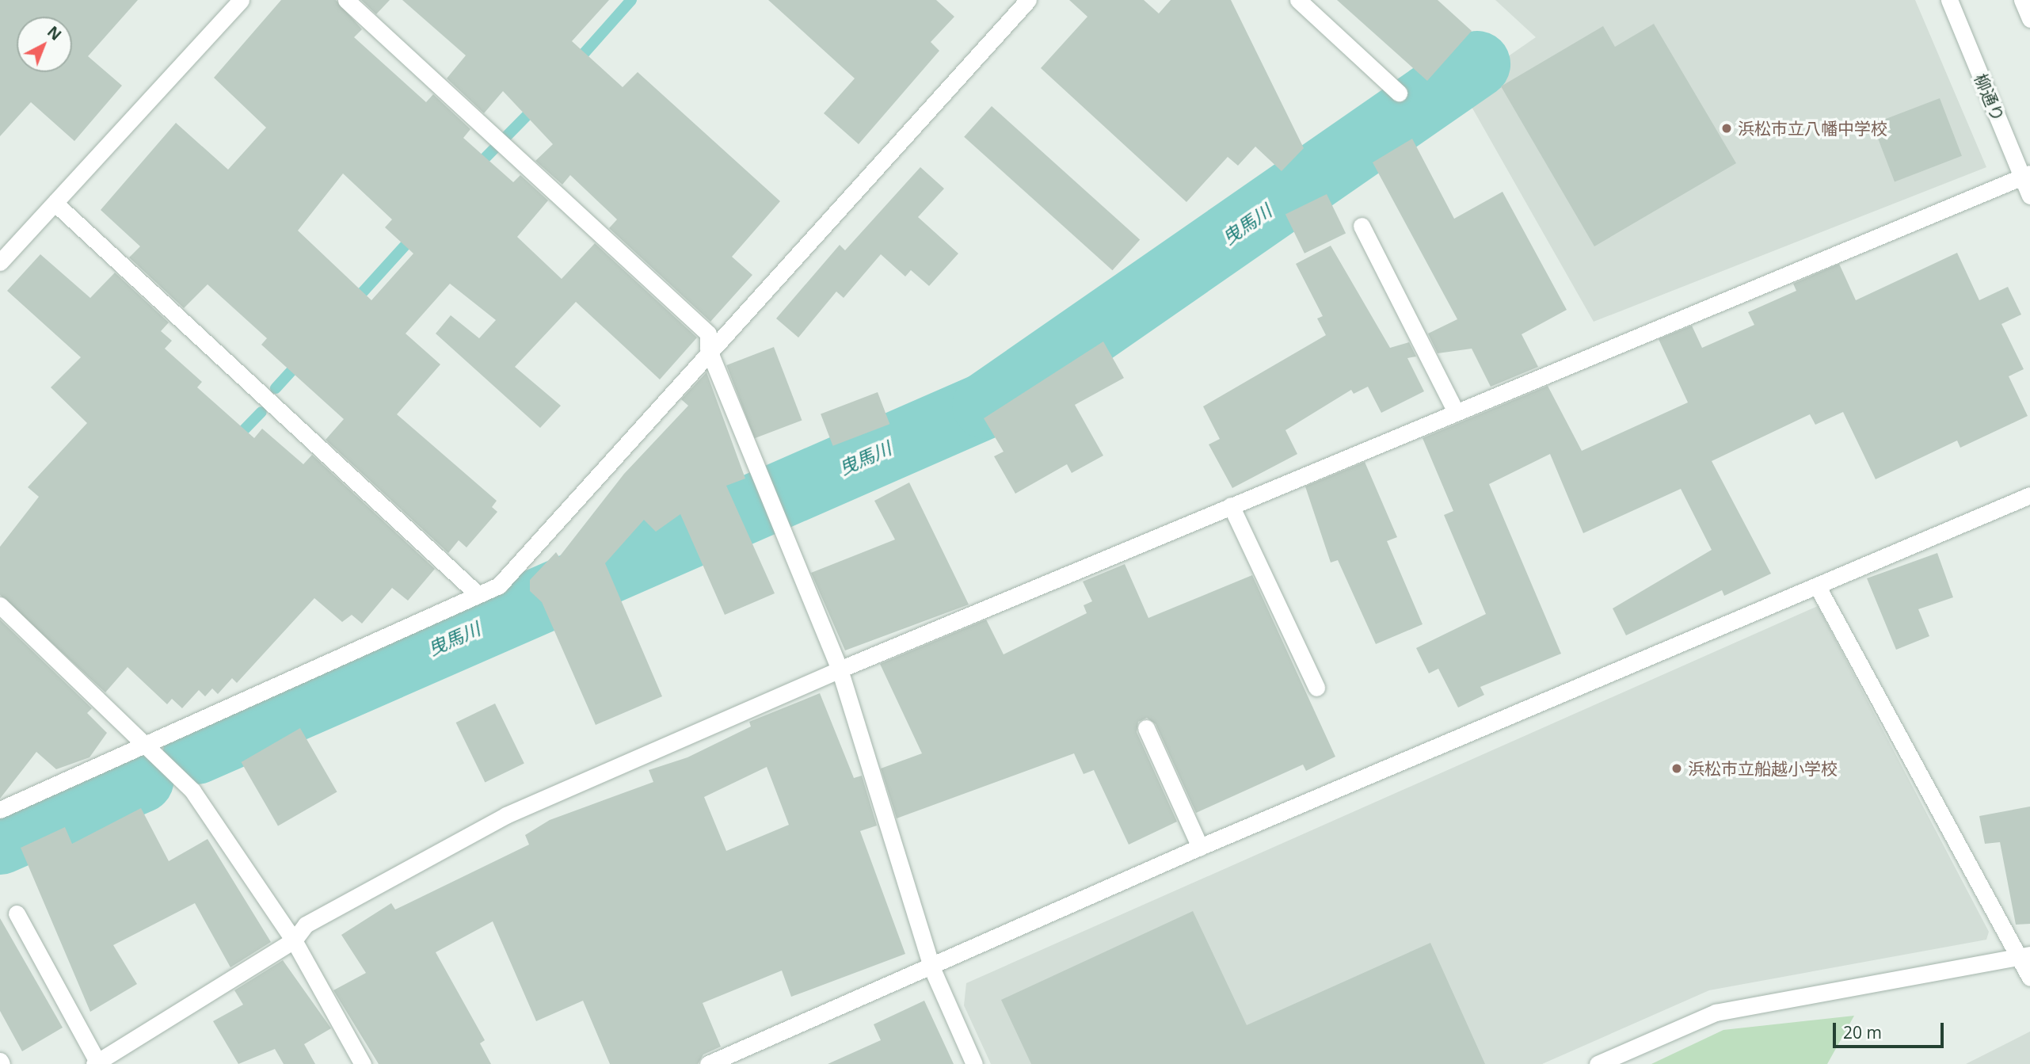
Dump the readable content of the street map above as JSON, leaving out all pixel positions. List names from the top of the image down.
{
  "streets": {
    "street": ["柳通り"]
  },
  "water": ["曳馬川"],
  "places": ["浜松市立八幡中学校", "浜松市立船越小学校"],
  "scale_bar": "20 m",
  "north": "top right"
}
